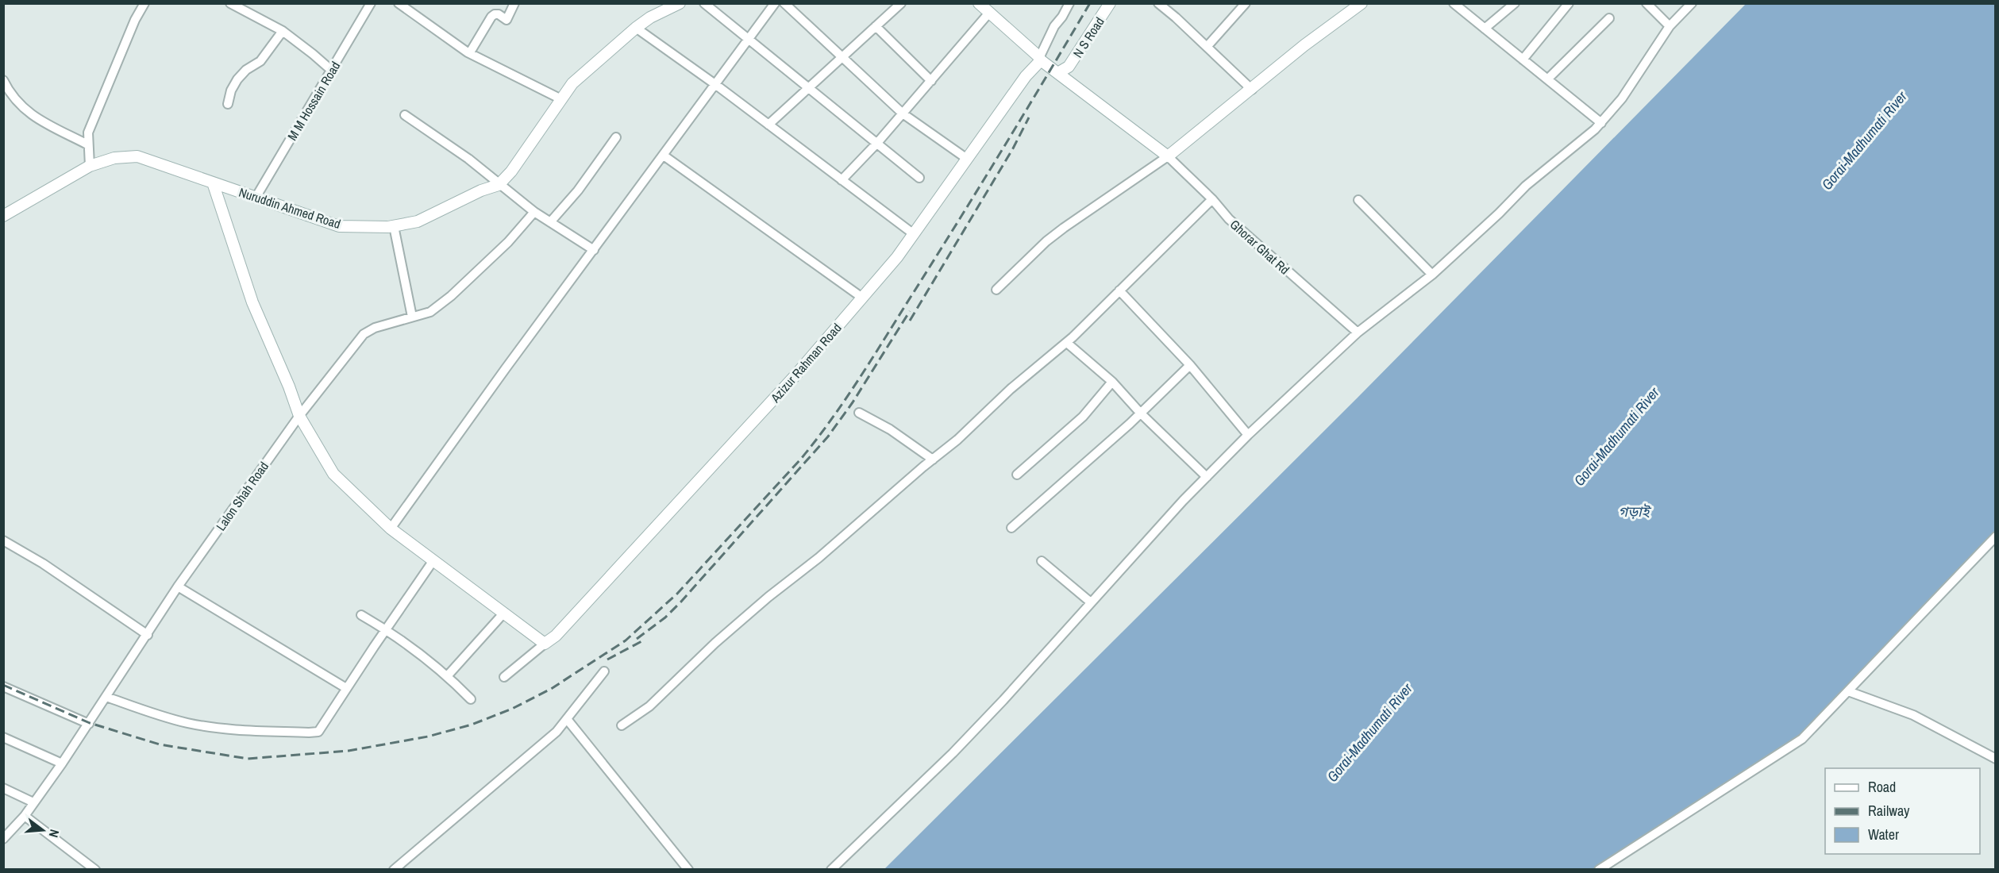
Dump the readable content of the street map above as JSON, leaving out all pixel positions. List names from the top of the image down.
{
  "streets": {
    "street": [
      "N S Road",
      "M M Hossain Road",
      "Nuruddin Ahmed Road",
      "Ghorar Ghat Rd",
      "Azizur Rahman Road",
      "Lalon Shah Road"
    ]
  },
  "crossings": [
    ["M M Hossain Road", "Nuruddin Ahmed Road"]
  ],
  "water": ["Gorai-Madhumati River", "গড়াই"],
  "legend": ["Road", "Railway", "Water"],
  "north": "right"
}
